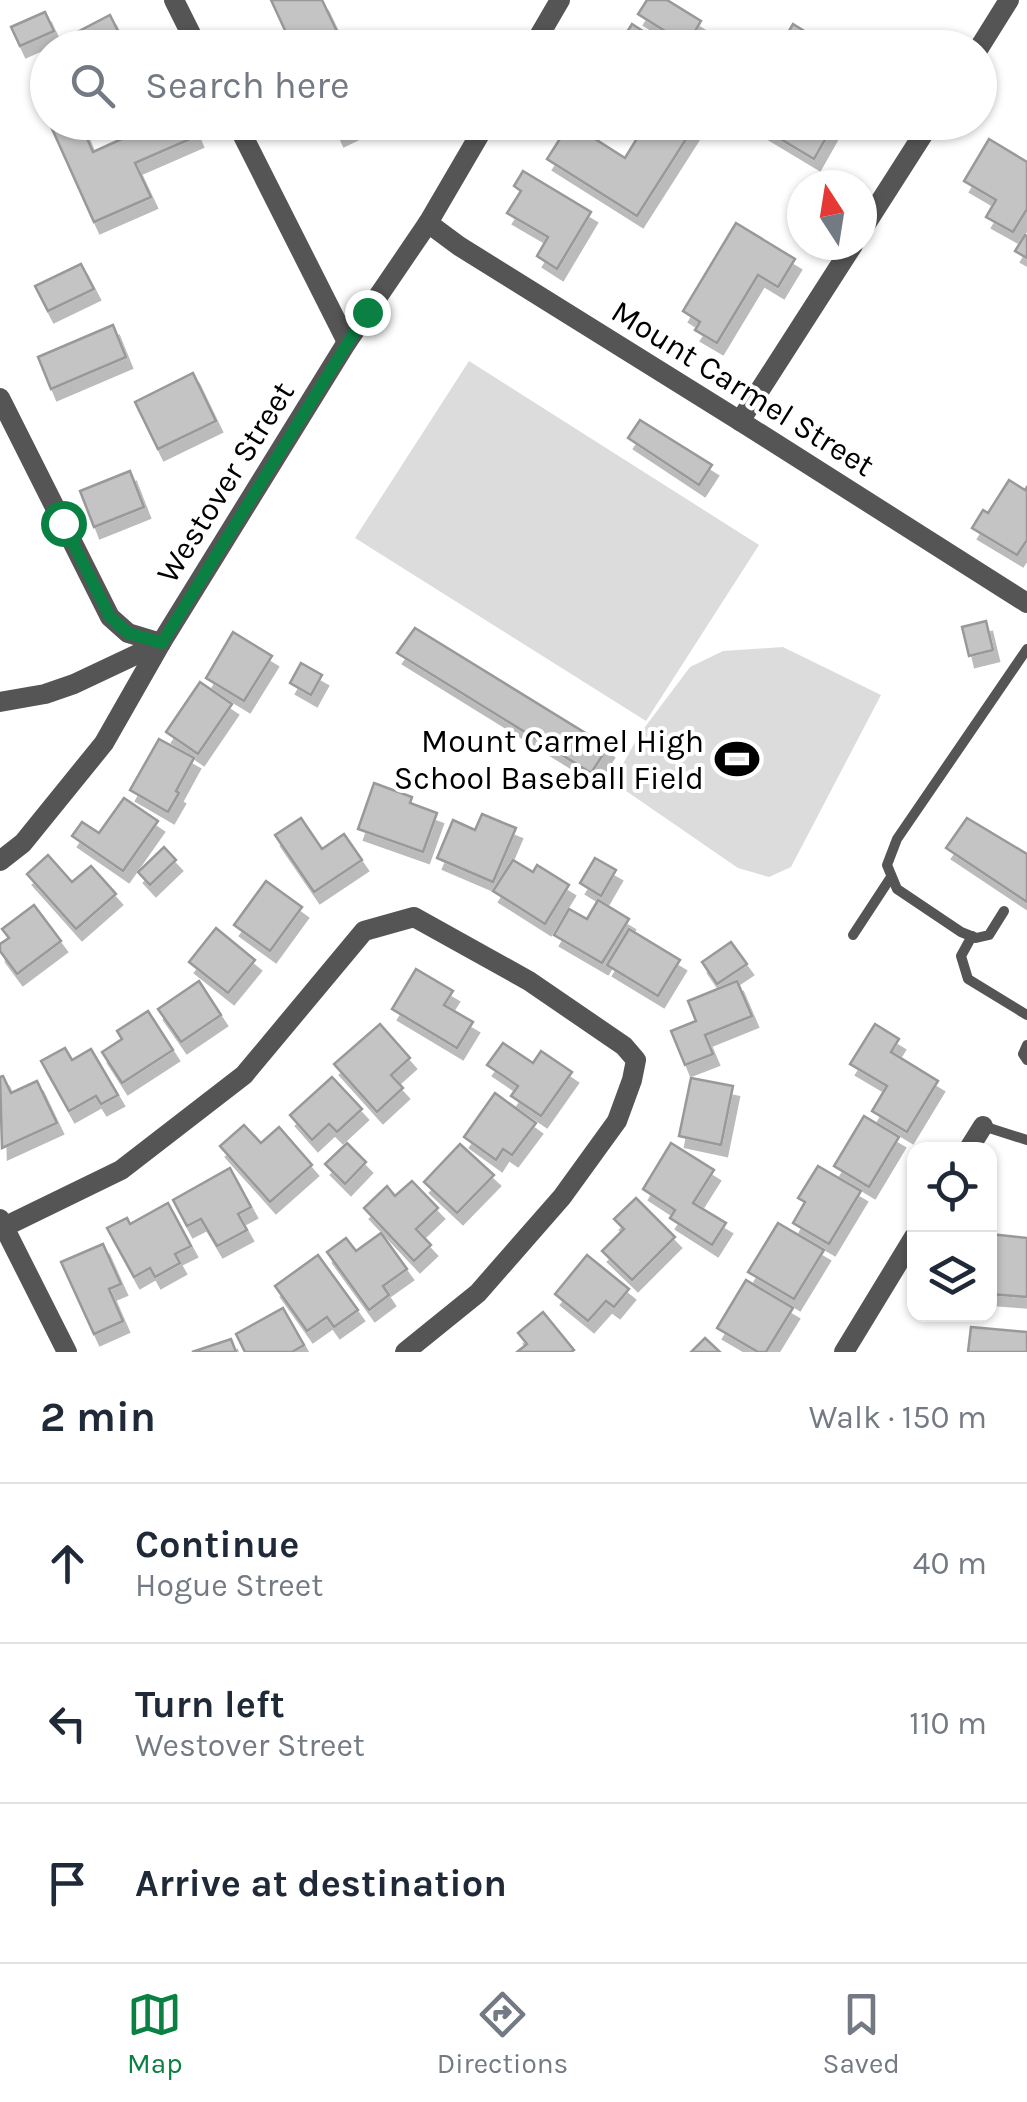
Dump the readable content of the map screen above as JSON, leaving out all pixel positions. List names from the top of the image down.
{
  "streets": {
    "street": ["Mount Carmel Street", "Westover Street"]
  },
  "crossings": [
    ["Mount Carmel Street", "Westover Street"]
  ],
  "places": {
    "sports": ["Mount Carmel High School Baseball Field"]
  },
  "north": "top",
  "page": {
    "search": "Search here",
    "heading": ["2 min", "Walk · 150 m"],
    "list": [
      ["Continue", "Hogue Street", "40 m"],
      ["Turn left", "Westover Street", "110 m"],
      "Arrive at destination"
    ],
    "nav": ["Map", "Directions", "Saved"]
  }
}
